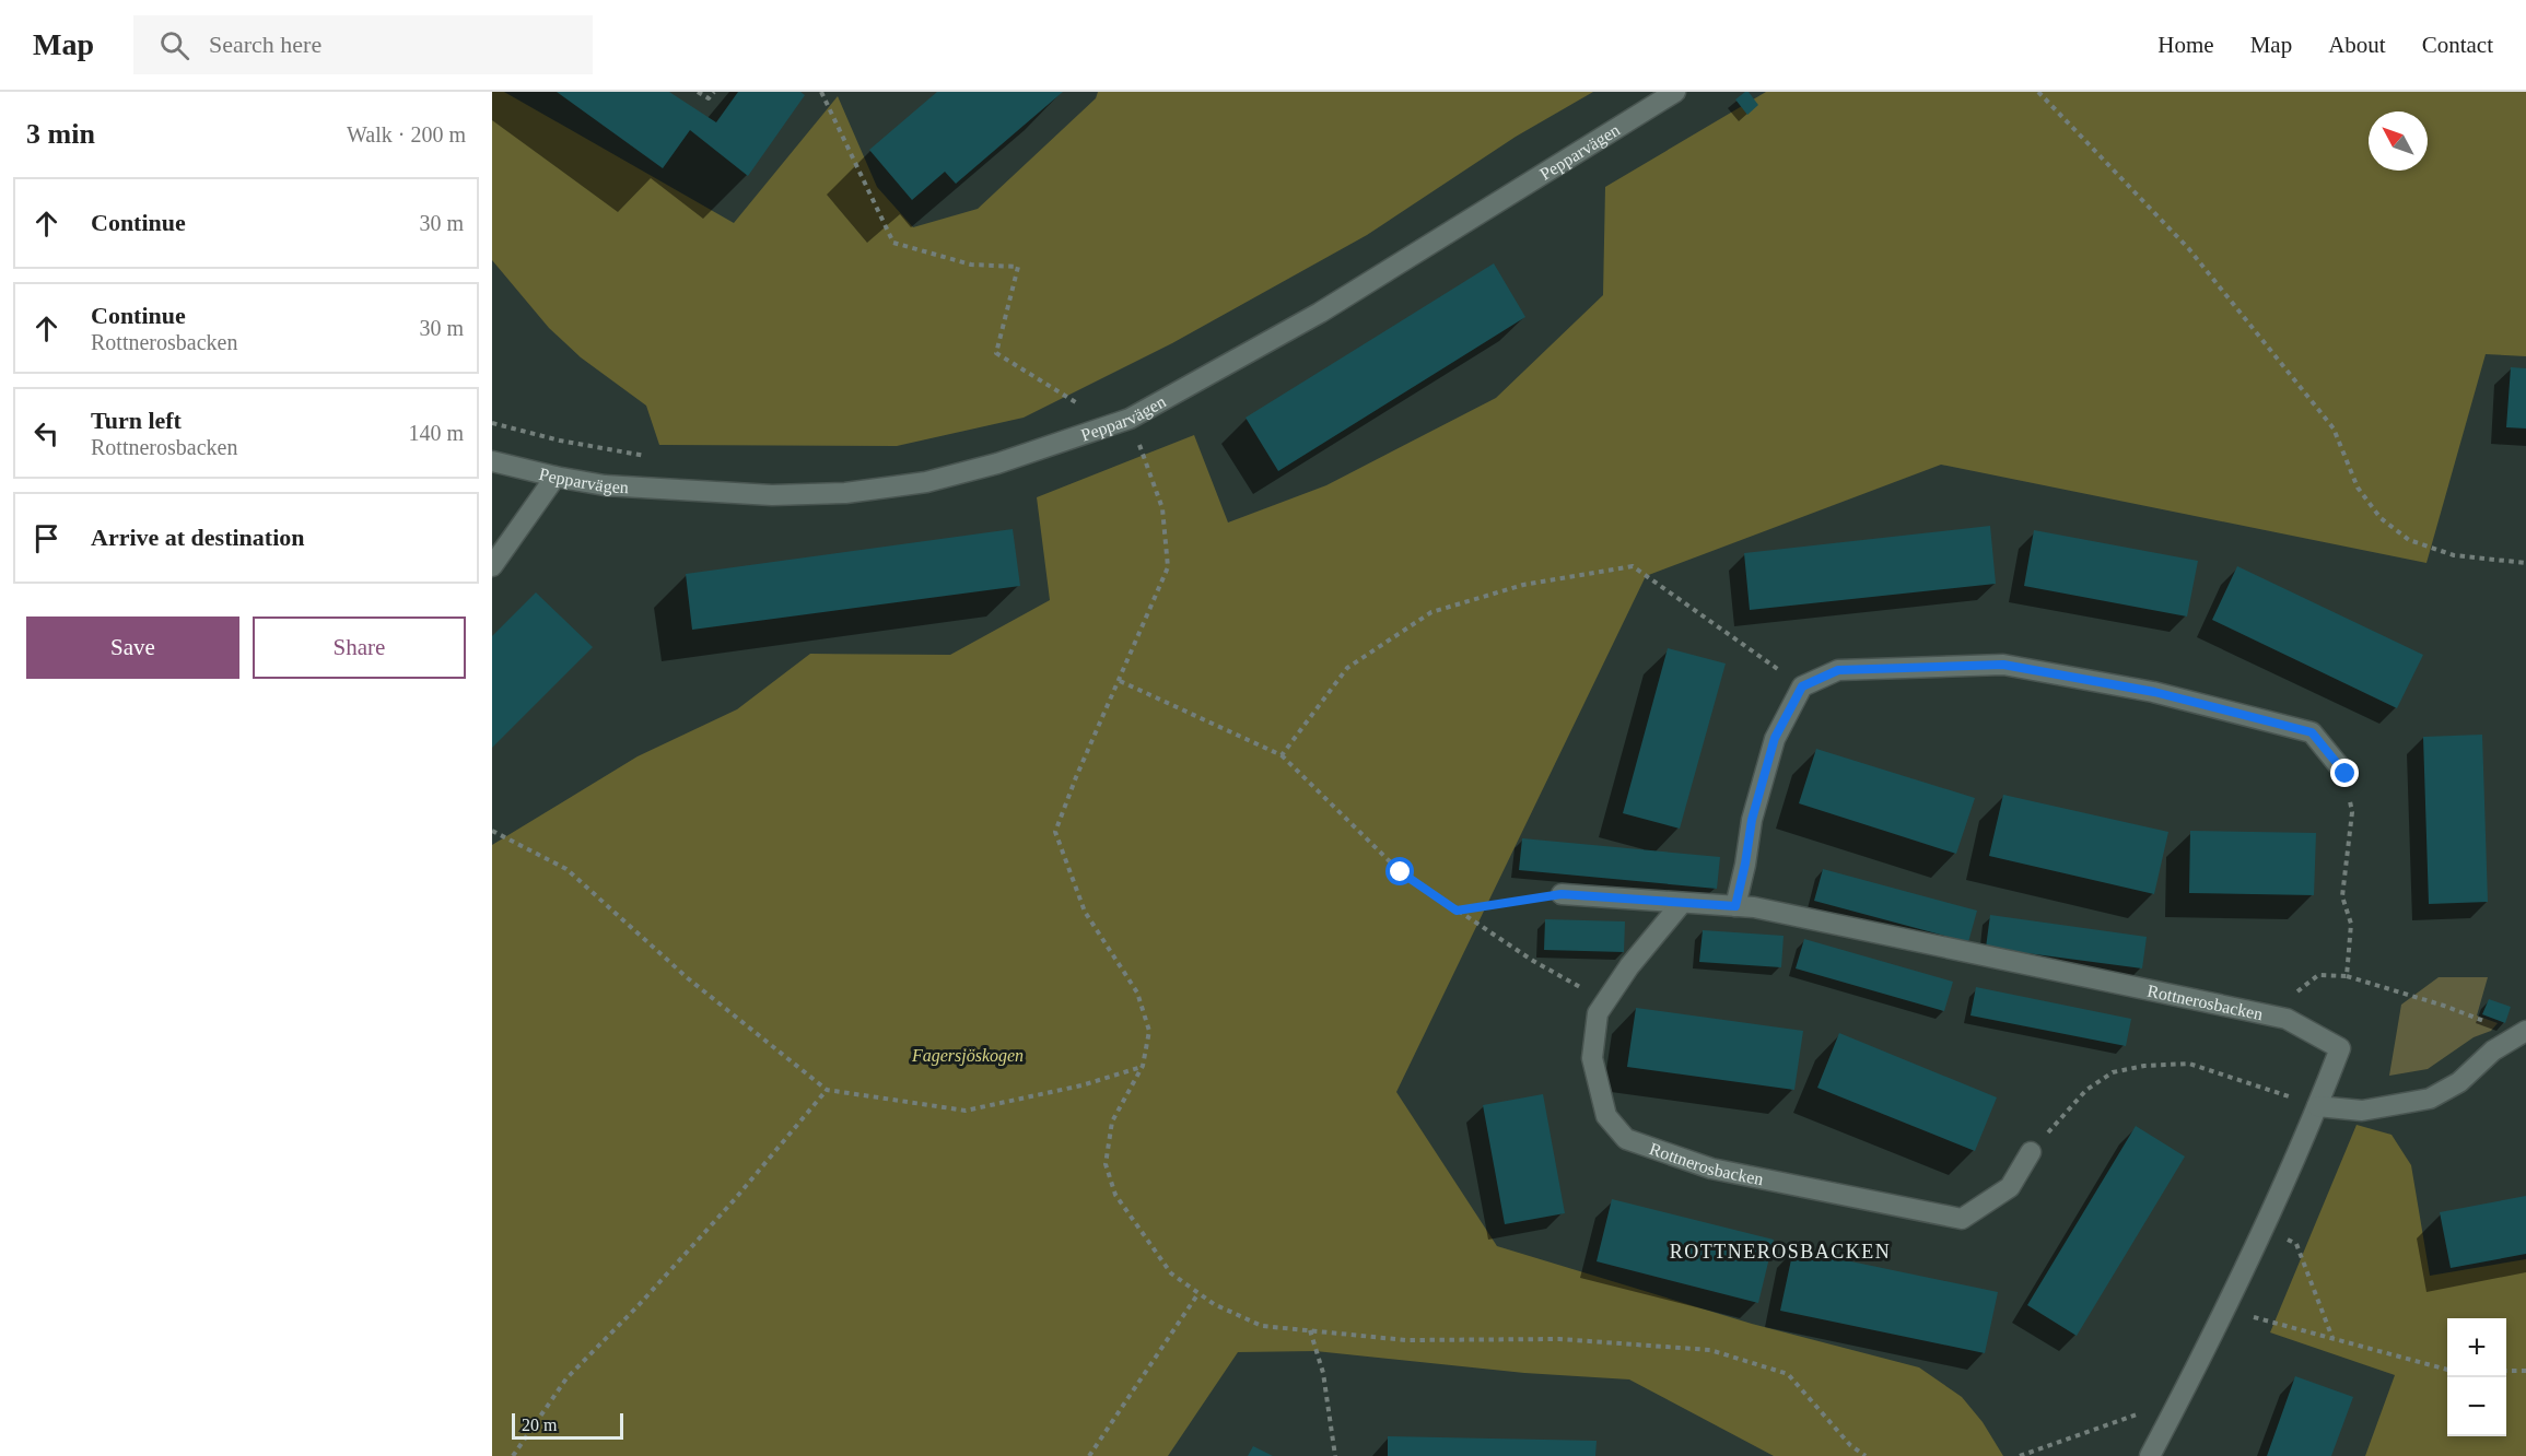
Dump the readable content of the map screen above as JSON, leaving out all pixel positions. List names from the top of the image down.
{
  "streets": {
    "street": ["Pepparvägen", "Rottnerosbacken"]
  },
  "districts": ["ROTTNEROSBACKEN"],
  "parks": ["Fagersjöskogen"],
  "scale_bar": "20 m",
  "north": "top left",
  "page": {
    "header": "Map",
    "search": "Search here",
    "nav": [
      "Home",
      "Map",
      "About",
      "Contact"
    ],
    "heading": ["3 min", "Walk · 200 m"],
    "list": [
      ["Continue", "30 m"],
      ["Continue", "Rottnerosbacken", "30 m"],
      ["Turn left", "Rottnerosbacken", "140 m"],
      "Arrive at destination"
    ],
    "buttons": ["Save", "Share"],
    "map_buttons": ["+", "−"],
    "scale": "20 m"
  }
}
